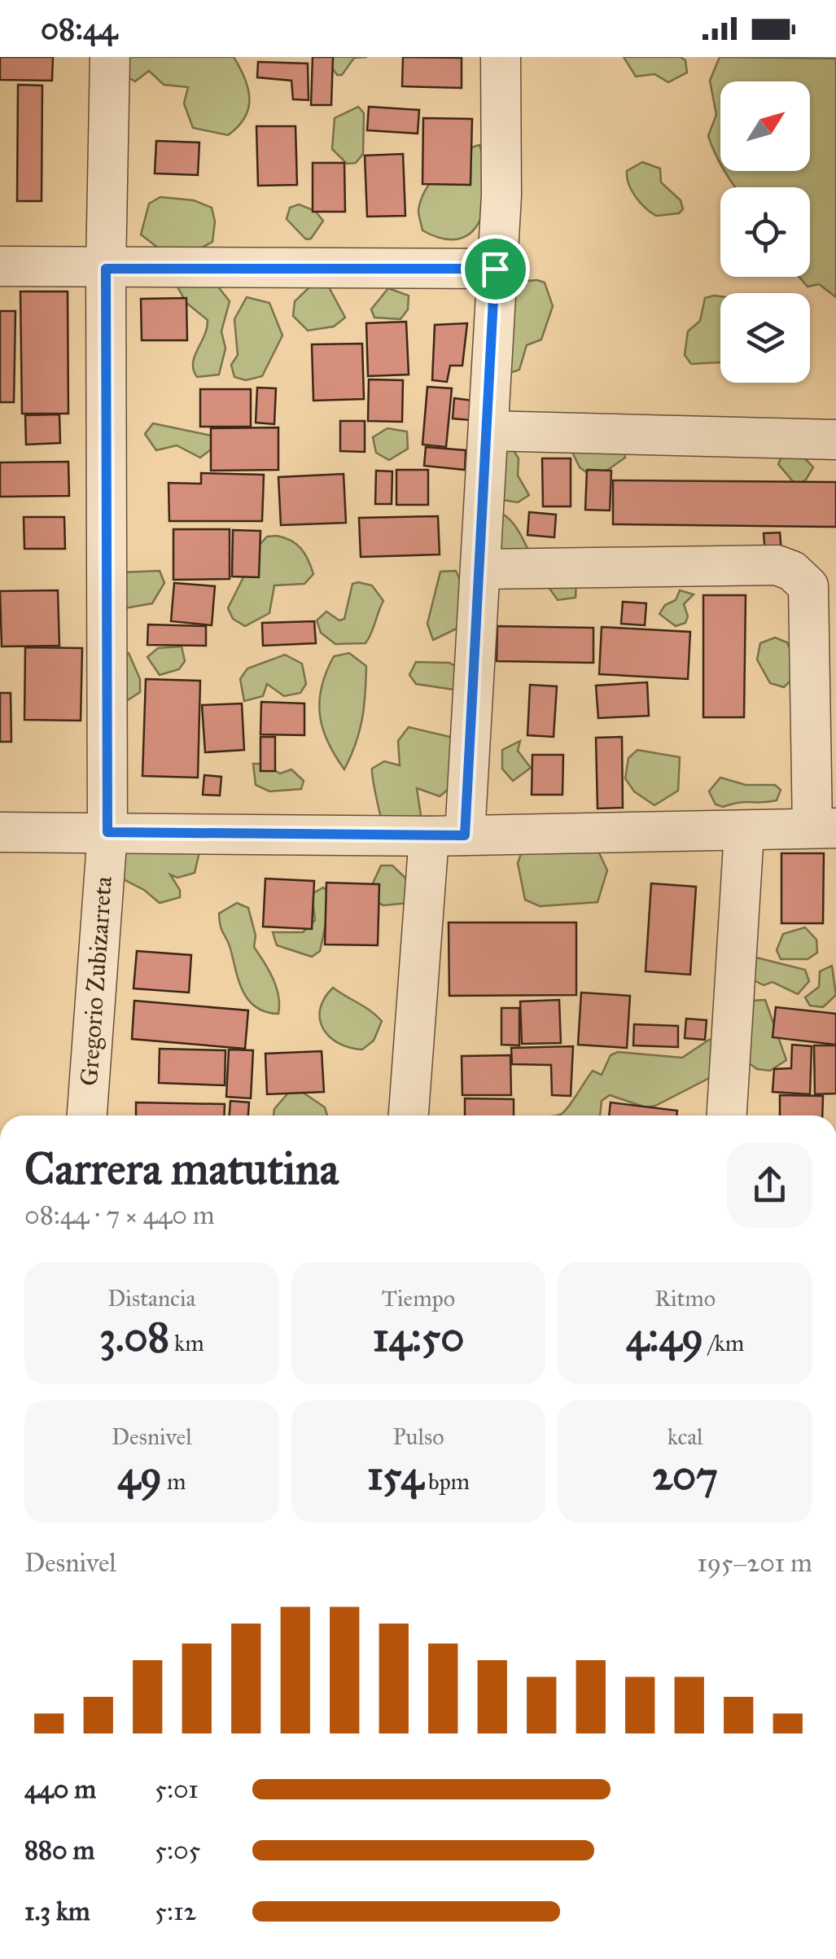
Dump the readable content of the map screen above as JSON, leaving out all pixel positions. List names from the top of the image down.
{
  "streets": {
    "street": ["Gregorio Zubizarreta"]
  },
  "north": "top right",
  "page": {
    "status": "08:44",
    "heading": ["Carrera matutina", "08:44 · 7 × 440 m"],
    "stats": [
      ["Distancia", "3.08 km"],
      ["Tiempo", "14:50"],
      ["Ritmo", "4:49 /km"],
      ["Desnivel", "49 m"],
      ["Pulso", "154 bpm"],
      ["kcal", "207"]
    ],
    "chart": ["Desnivel", "195–201 m"],
    "list": [
      {
        "name": "440 m",
        "note": "5:01"
      },
      {
        "name": "880 m",
        "note": "5:05"
      },
      {
        "name": "1.3 km",
        "note": "5:12"
      }
    ]
  }
}
